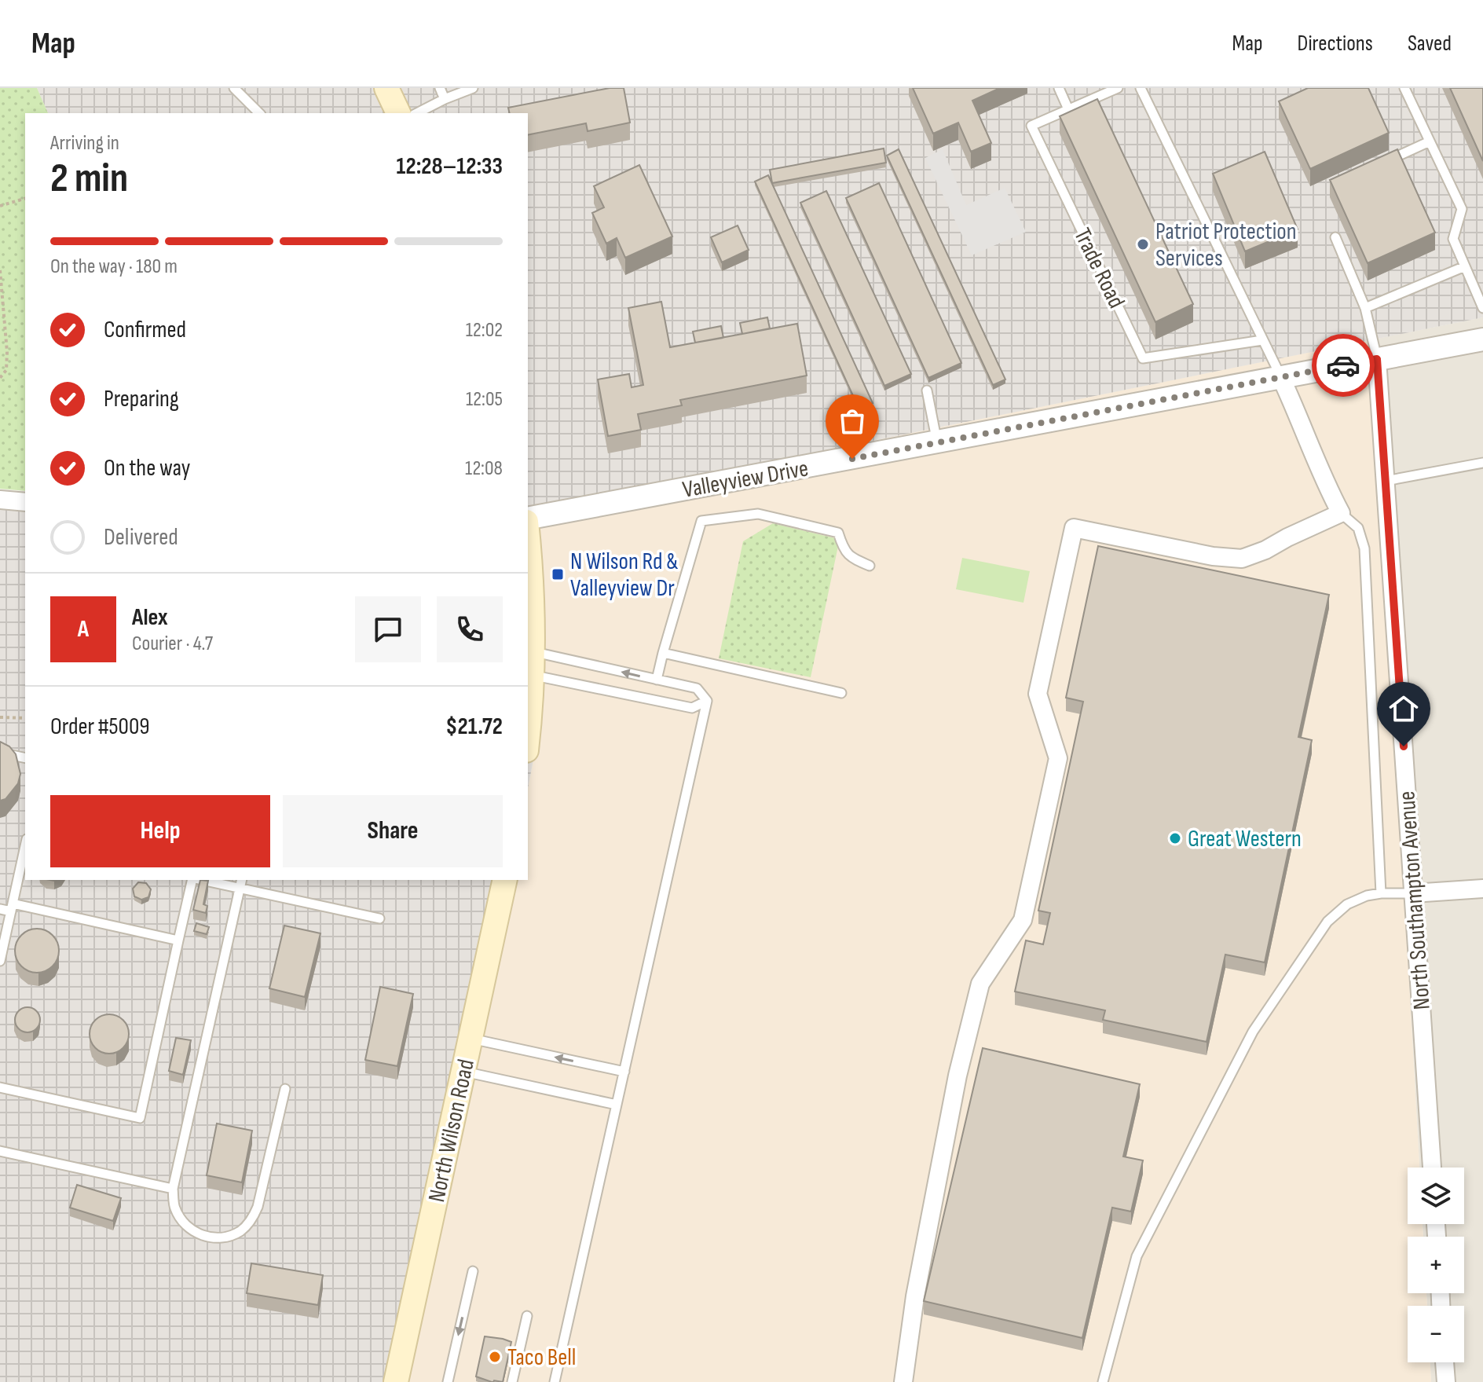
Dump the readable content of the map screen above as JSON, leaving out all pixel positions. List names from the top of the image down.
{
  "streets": {
    "main road": ["North Wilson Road"],
    "street": ["Valleyview Drive", "North Southampton Avenue"],
    "lane": ["Trade Road"]
  },
  "crossings": [
    ["Valleyview Drive", "North Southampton Avenue"]
  ],
  "places": {
    "other": ["Patriot Protection Services", "Great Western", "Taco Bell"],
    "transit": ["N Wilson Rd & Valleyview Dr"]
  },
  "page": {
    "header": "Map",
    "nav": ["Map", "Directions", "Saved"],
    "heading": ["2 min", "Arriving in", "12:28–12:33"],
    "panel": [
      "Alex",
      "Courier · 4.7",
      "Order #5009",
      "$21.72"
    ],
    "bar": "On the way · 180 m",
    "list": [
      ["Confirmed", "12:02"],
      ["Preparing", "12:05"],
      ["On the way", "12:08"],
      "Delivered"
    ],
    "round": "A",
    "buttons": ["Help", "Share"],
    "map_buttons": ["+", "−"]
  }
}
